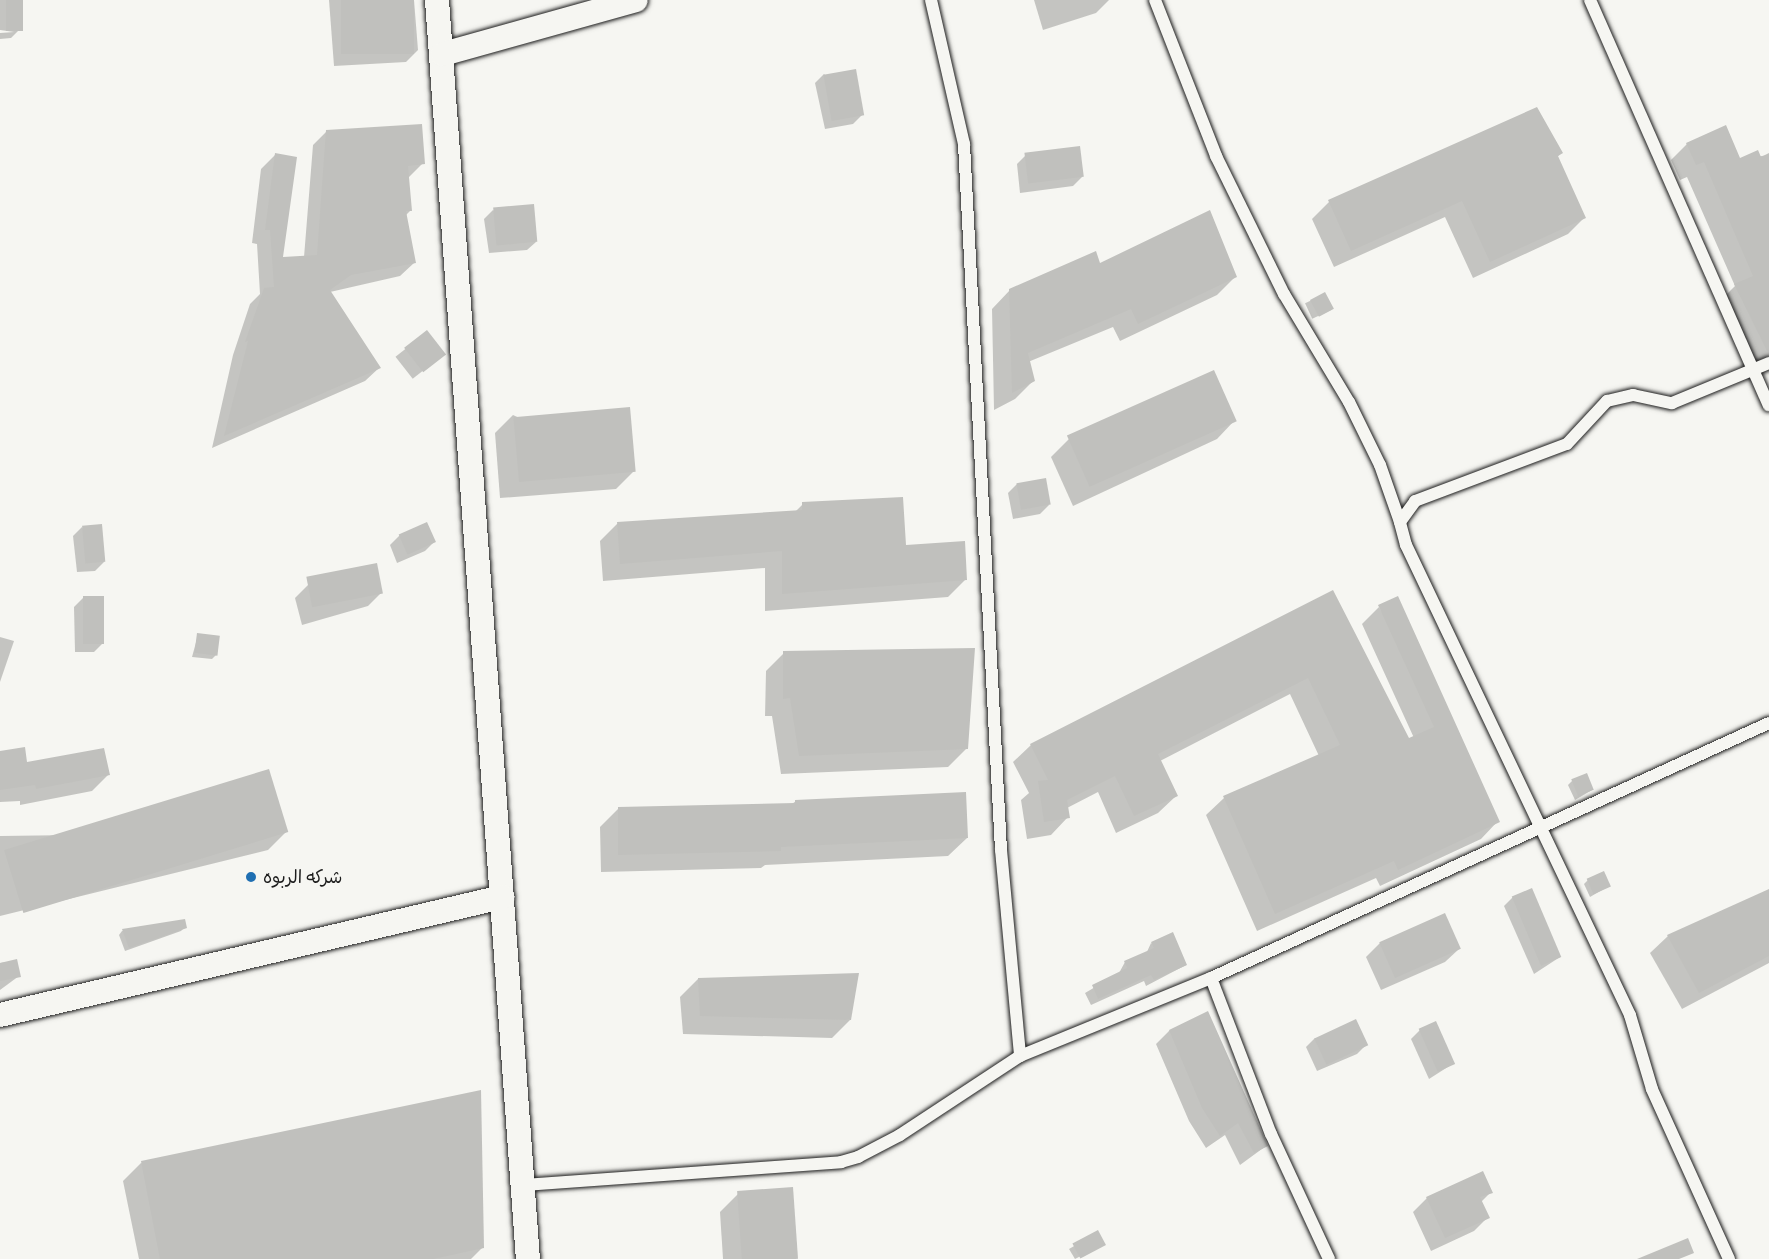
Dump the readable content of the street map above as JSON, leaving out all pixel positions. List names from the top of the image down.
{
  "places": ["شركه الربوه"]
}
